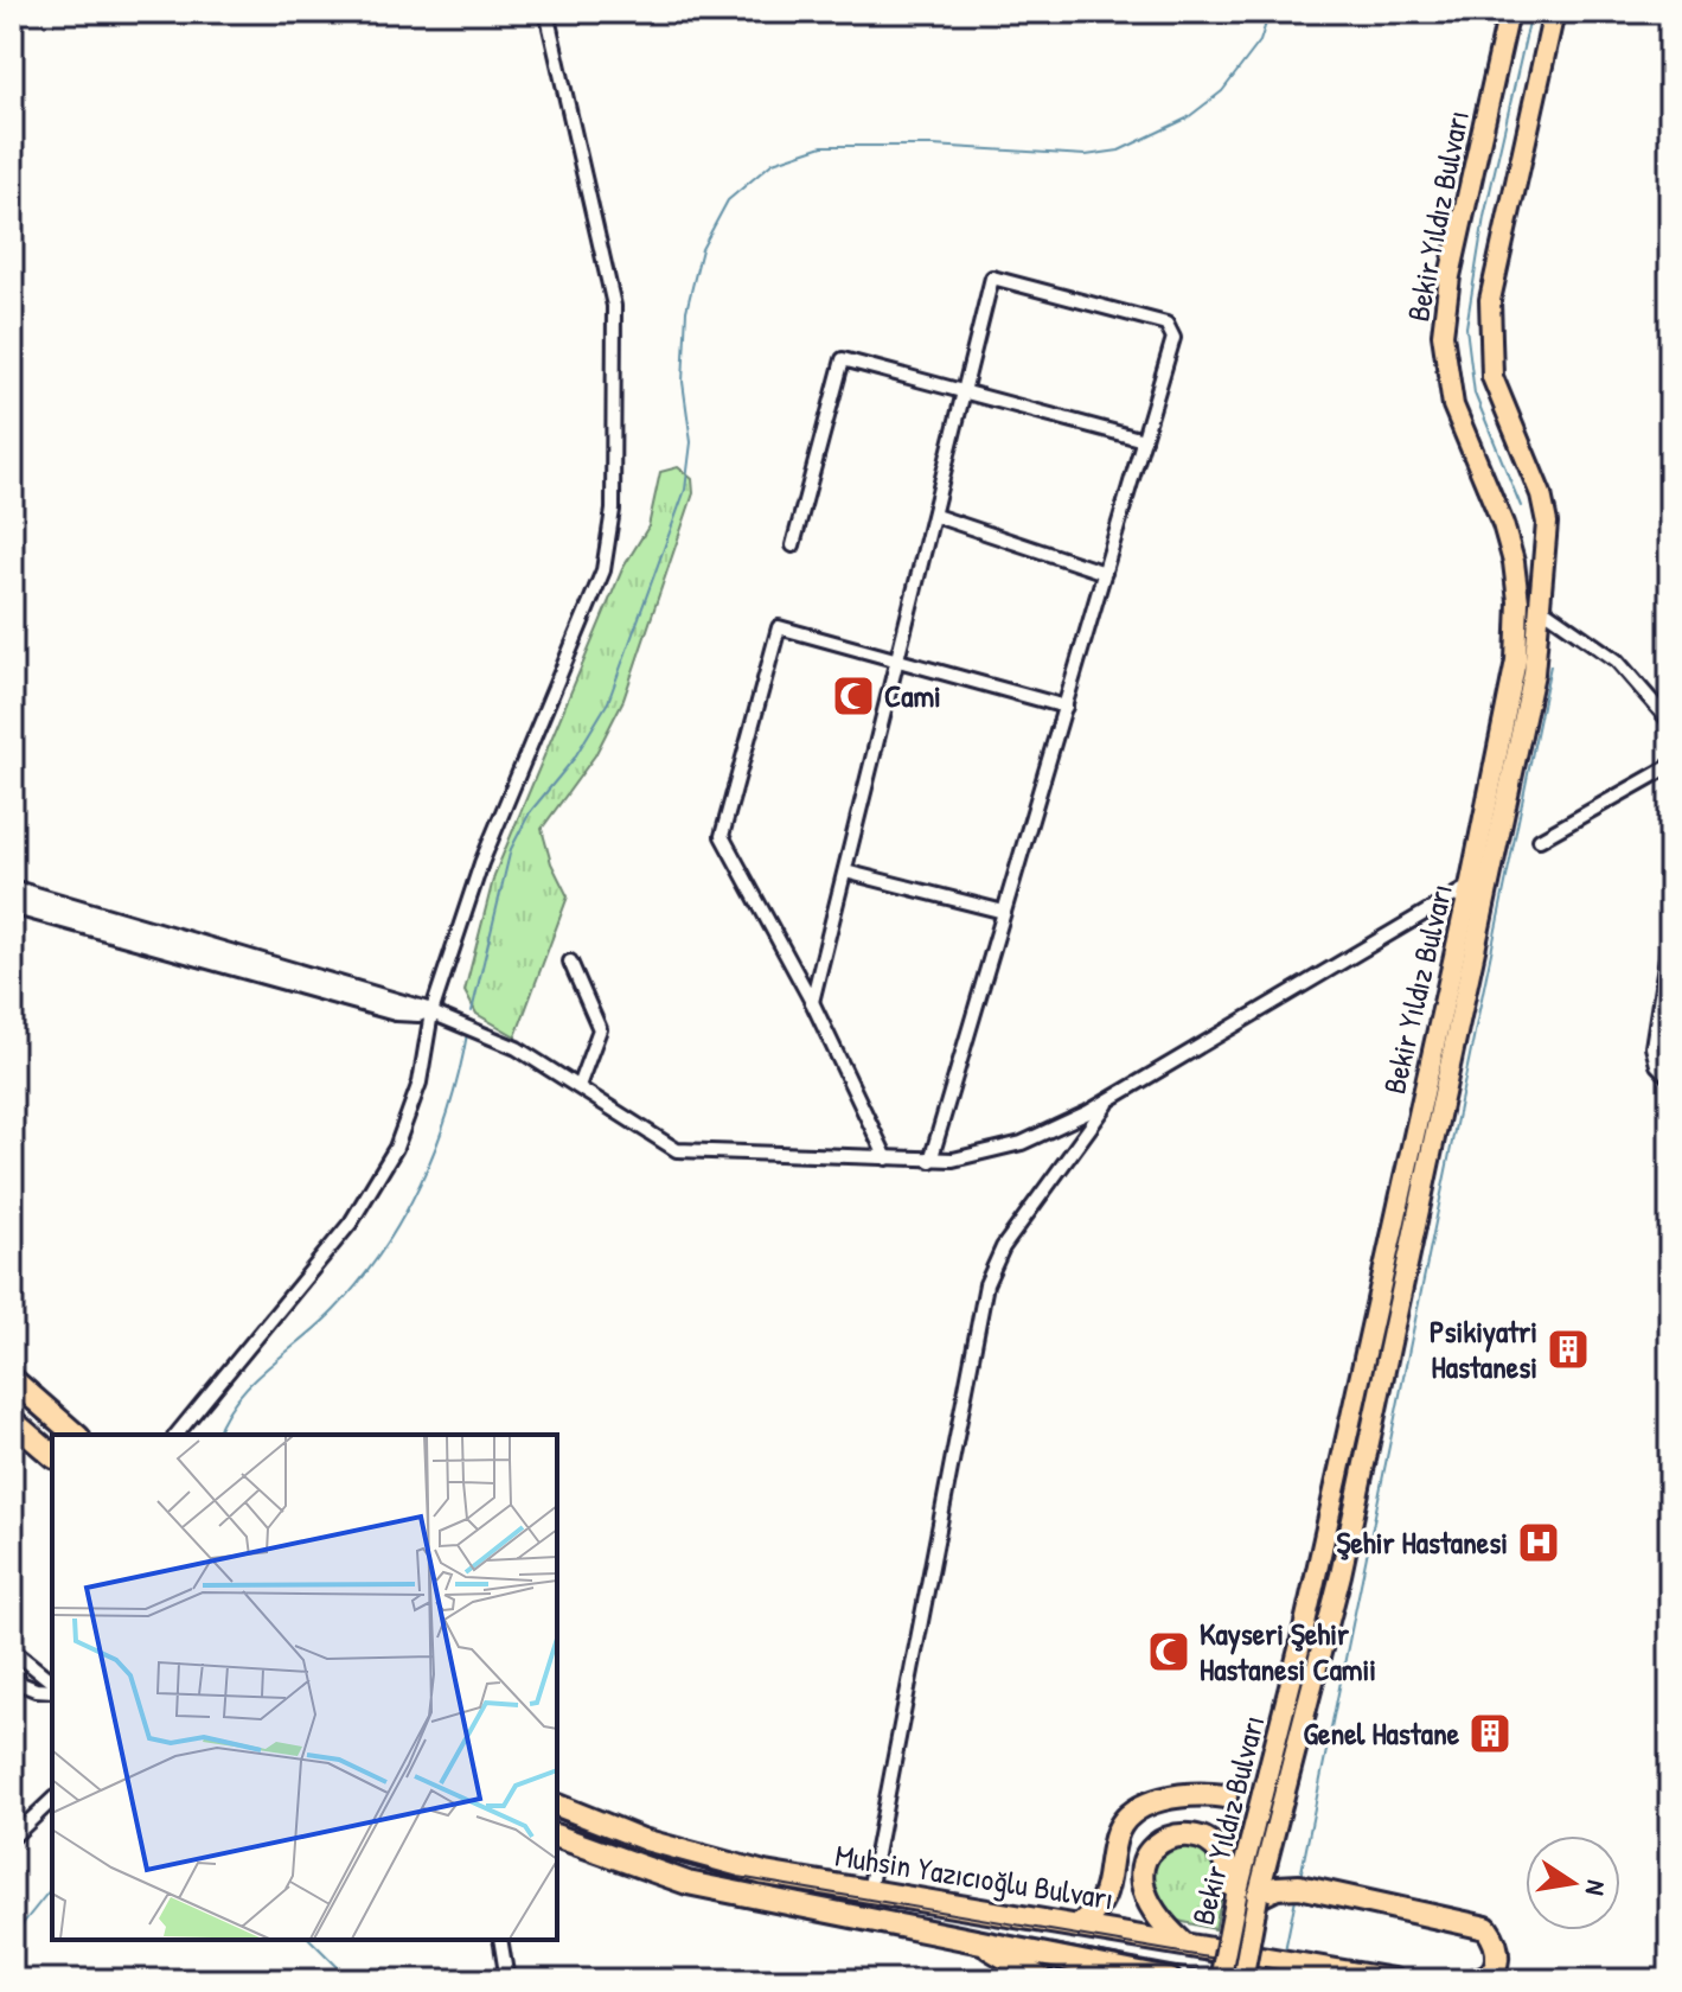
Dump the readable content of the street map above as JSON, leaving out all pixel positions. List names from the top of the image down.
{
  "streets": {
    "highway": ["Muhsin Yazıcıoğlu Bulvarı"],
    "main road": ["Bekir Yıldız Bulvarı"]
  },
  "places": {
    "mosque": ["Cami", "Kayseri Şehir Hastanesi Camii"],
    "building": ["Psikiyatri Hastanesi", "Genel Hastane"],
    "hospital": ["Şehir Hastanesi"]
  },
  "north": "right"
}
